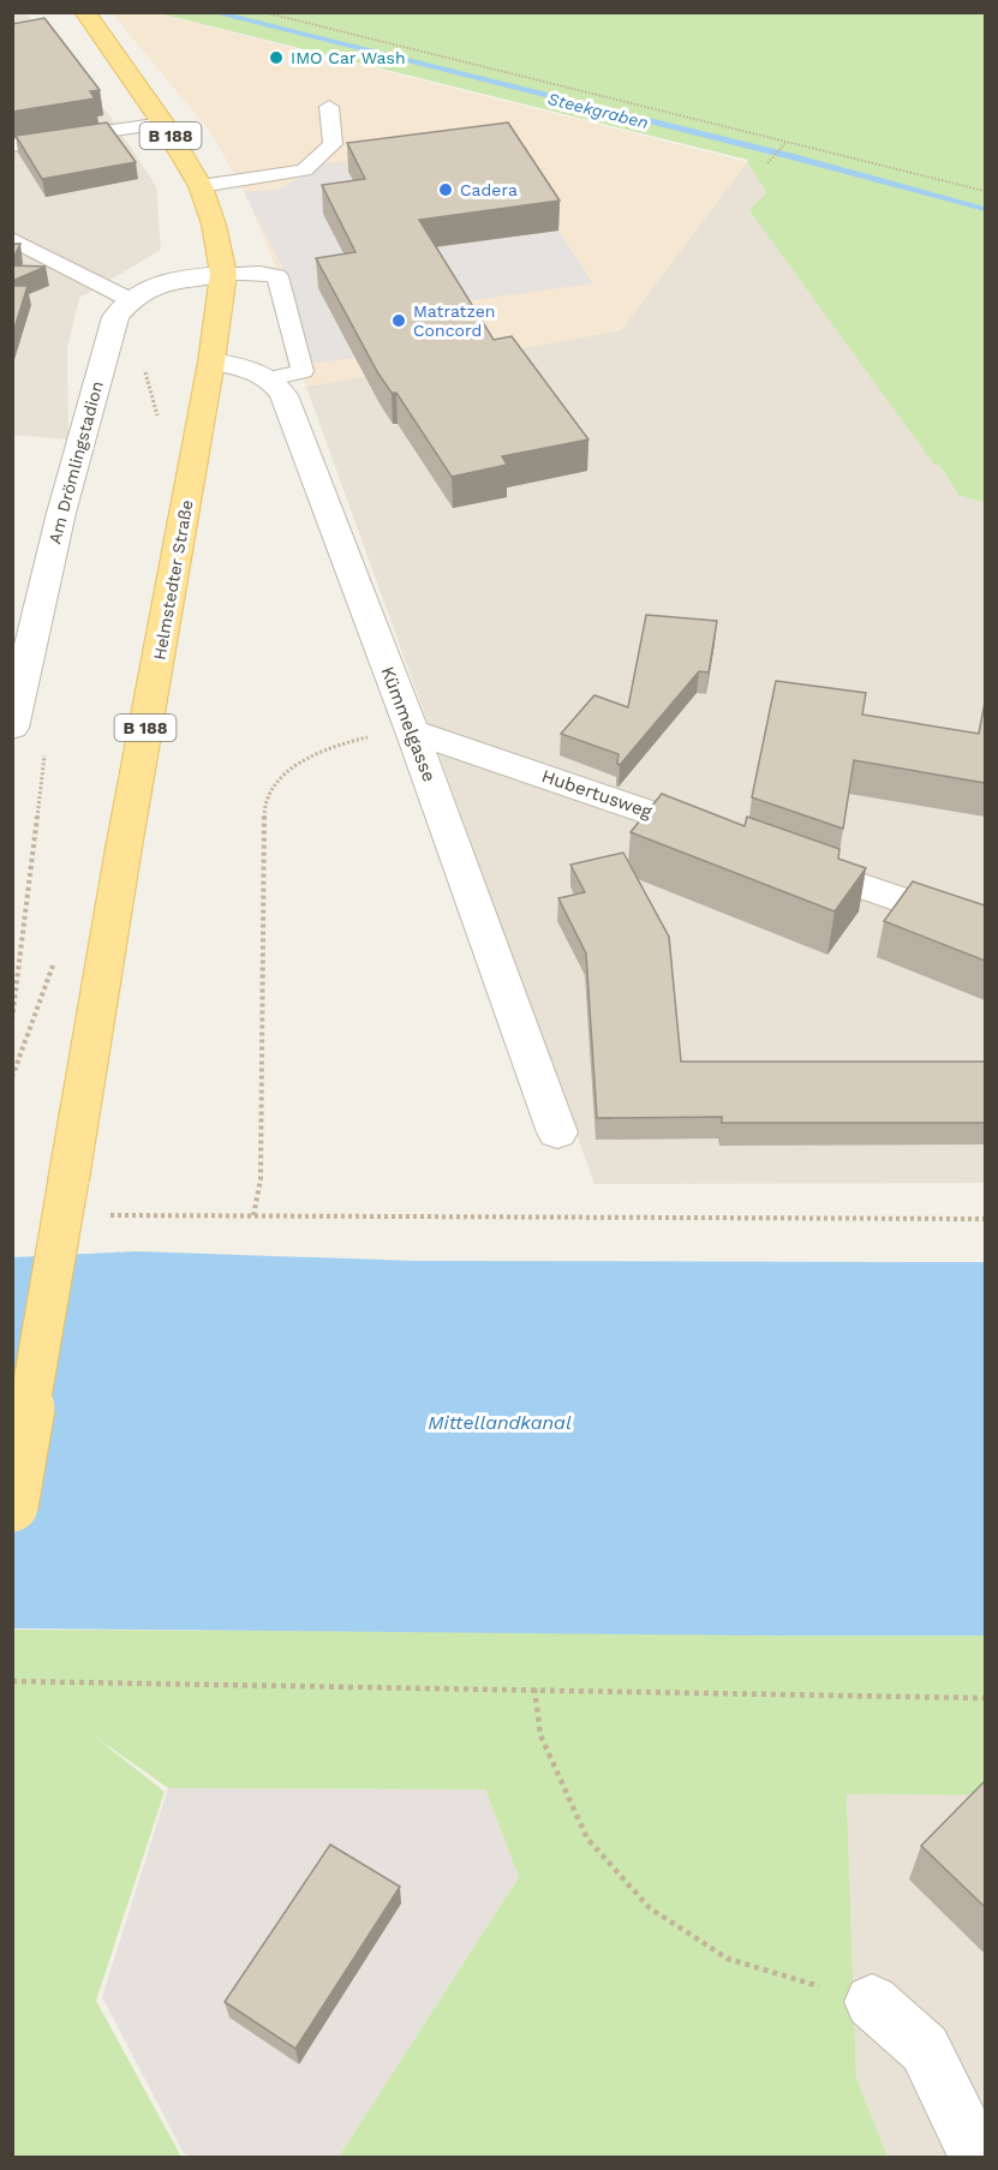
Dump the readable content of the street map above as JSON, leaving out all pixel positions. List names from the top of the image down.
{
  "streets": {
    "main road": ["B 188", "Helmstedter Straße"],
    "street": ["Am Drömlingstadion", "Kümmelgasse", "Hubertusweg"]
  },
  "crossings": [
    ["Kümmelgasse", "Hubertusweg"]
  ],
  "water": ["Steekgraben", "Mittellandkanal"],
  "places": ["IMO Car Wash", "Cadera", "Matratzen Concord"]
}
